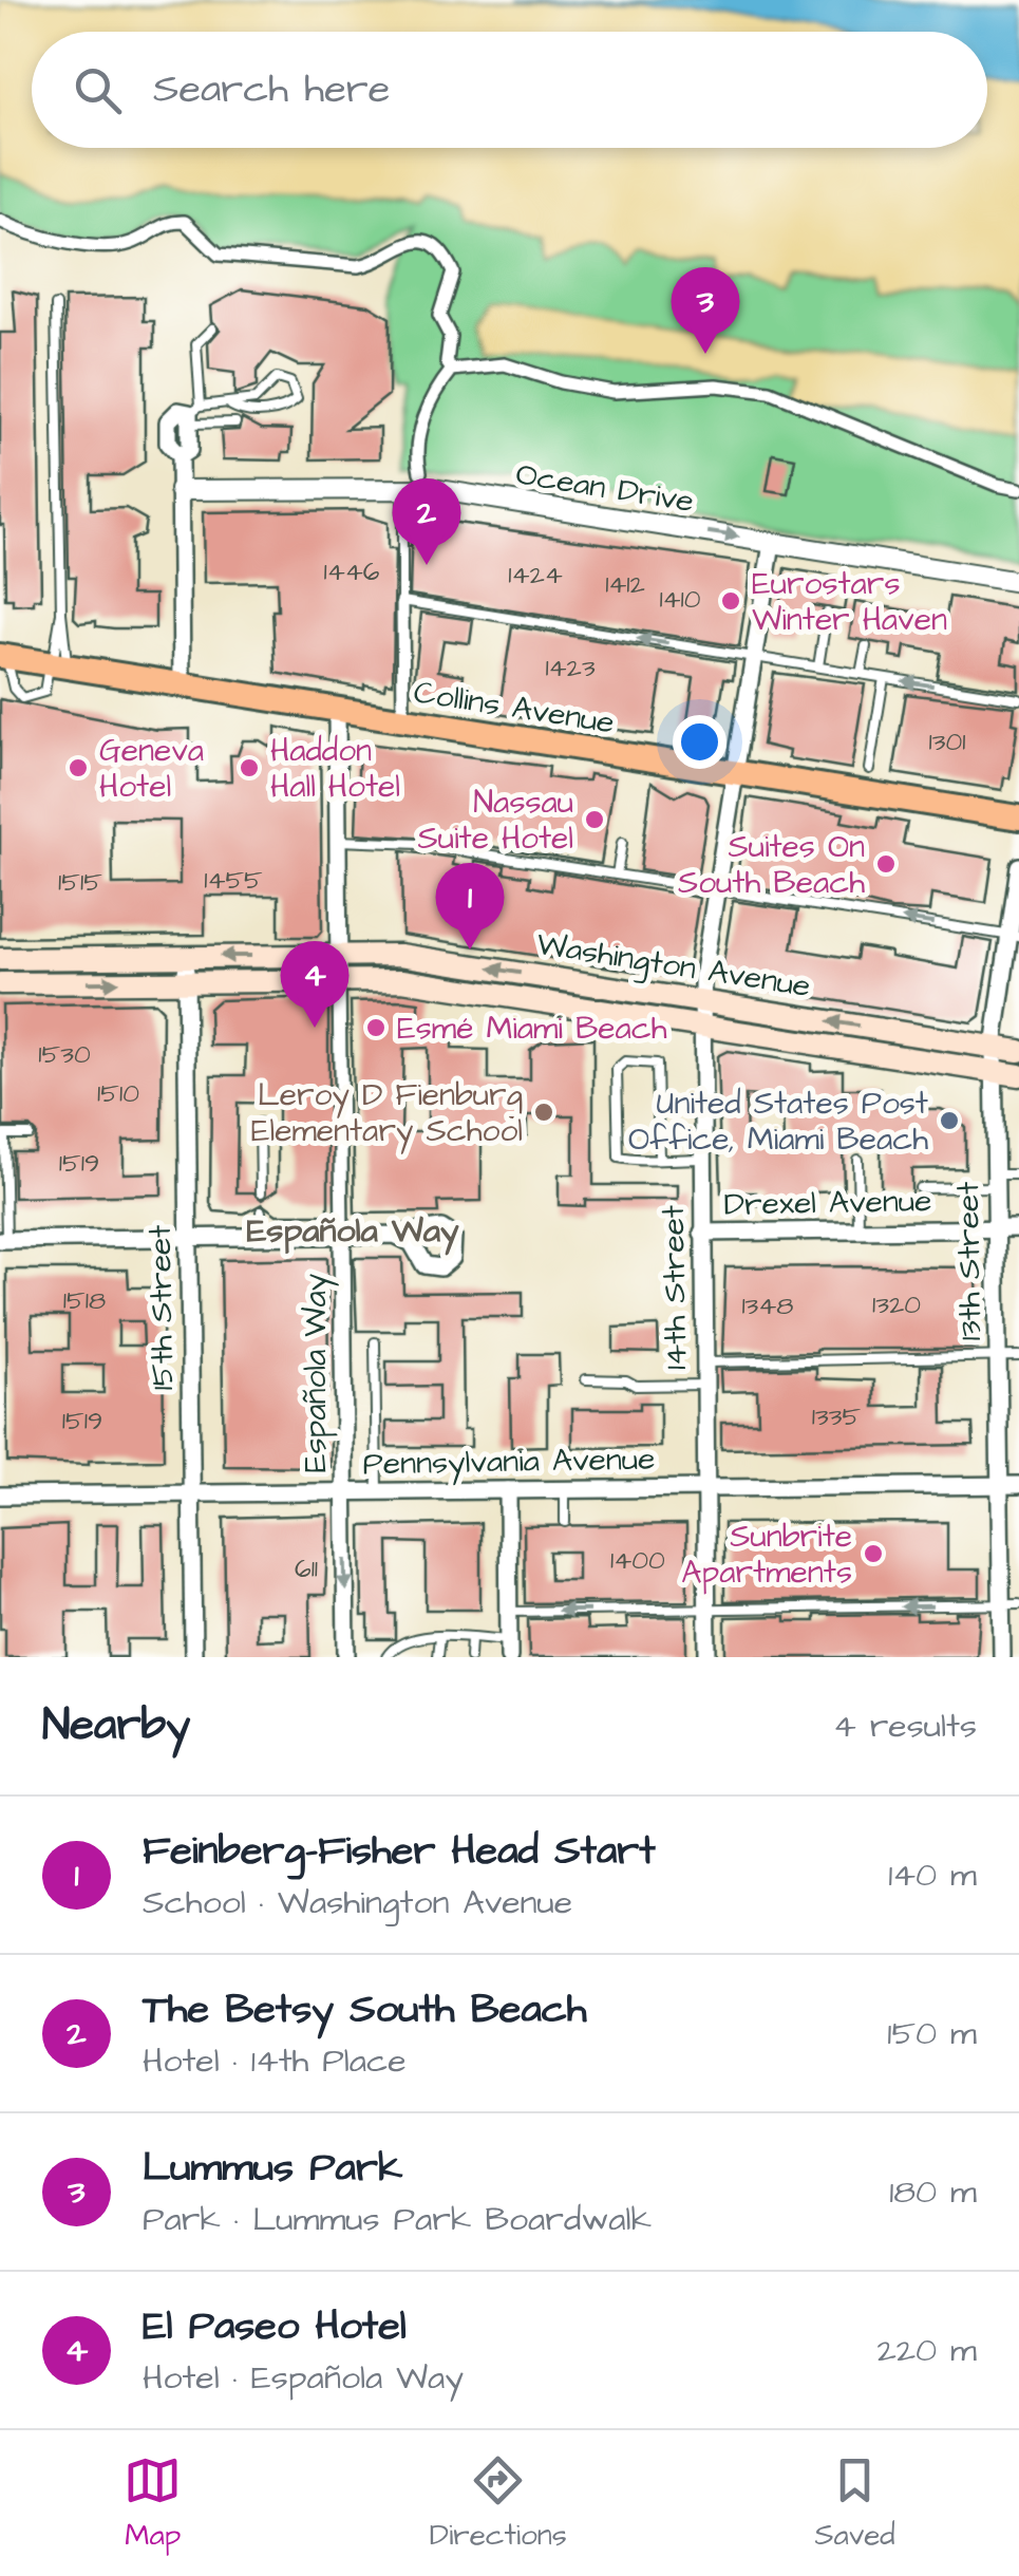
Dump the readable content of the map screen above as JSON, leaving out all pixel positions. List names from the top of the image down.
{
  "streets": {
    "main road": ["Collins Avenue", "Washington Avenue"],
    "street": [
      "Ocean Drive",
      "Drexel Avenue",
      "13th Street",
      "14th Street",
      "15th Street",
      "Española Way",
      "Pennsylvania Avenue"
    ]
  },
  "crossings": [
    ["Ocean Drive", "14th Street"],
    ["Collins Avenue", "14th Street"],
    ["Collins Avenue", "Española Way"],
    ["Washington Avenue", "13th Street"],
    ["Washington Avenue", "14th Street"],
    ["Washington Avenue", "15th Street"],
    ["Washington Avenue", "Española Way"],
    ["Drexel Avenue", "13th Street"],
    ["Drexel Avenue", "14th Street"],
    ["13th Street", "Pennsylvania Avenue"],
    ["14th Street", "Pennsylvania Avenue"],
    ["15th Street", "Pennsylvania Avenue"],
    ["Española Way", "Pennsylvania Avenue"]
  ],
  "districts": ["Española Way"],
  "places": [
    "Eurostars Winter Haven",
    "Geneva Hotel",
    "Haddon Hall Hotel",
    "Nassau Suite Hotel",
    "Suites On South Beach",
    "Esmé Miami Beach",
    "Leroy D Fienburg Elementary School",
    "United States Post Office, Miami Beach",
    "Sunbrite Apartments"
  ],
  "house_numbers": [
    "1446",
    "1424",
    "1412",
    "1410",
    "1423",
    "1301",
    "1455",
    "1515",
    "1530",
    "1510",
    "1519",
    "1518",
    "1320",
    "1348",
    "1335",
    "1519",
    "1400",
    "611"
  ],
  "page": {
    "search": "Search here",
    "pins": [
      "3",
      "2",
      "1",
      "4"
    ],
    "heading": ["Nearby", "4 results"],
    "list": [
      {
        "mark": "1",
        "name": "Feinberg-Fisher Head Start",
        "note": "School · Washington Avenue",
        "value": "140 m"
      },
      {
        "mark": "2",
        "name": "The Betsy South Beach",
        "note": "Hotel · 14th Place",
        "value": "150 m"
      },
      {
        "mark": "3",
        "name": "Lummus Park",
        "note": "Park · Lummus Park Boardwalk",
        "value": "180 m"
      },
      {
        "mark": "4",
        "name": "El Paseo Hotel",
        "note": "Hotel · Española Way",
        "value": "220 m"
      }
    ],
    "nav": ["Map", "Directions", "Saved"]
  }
}
